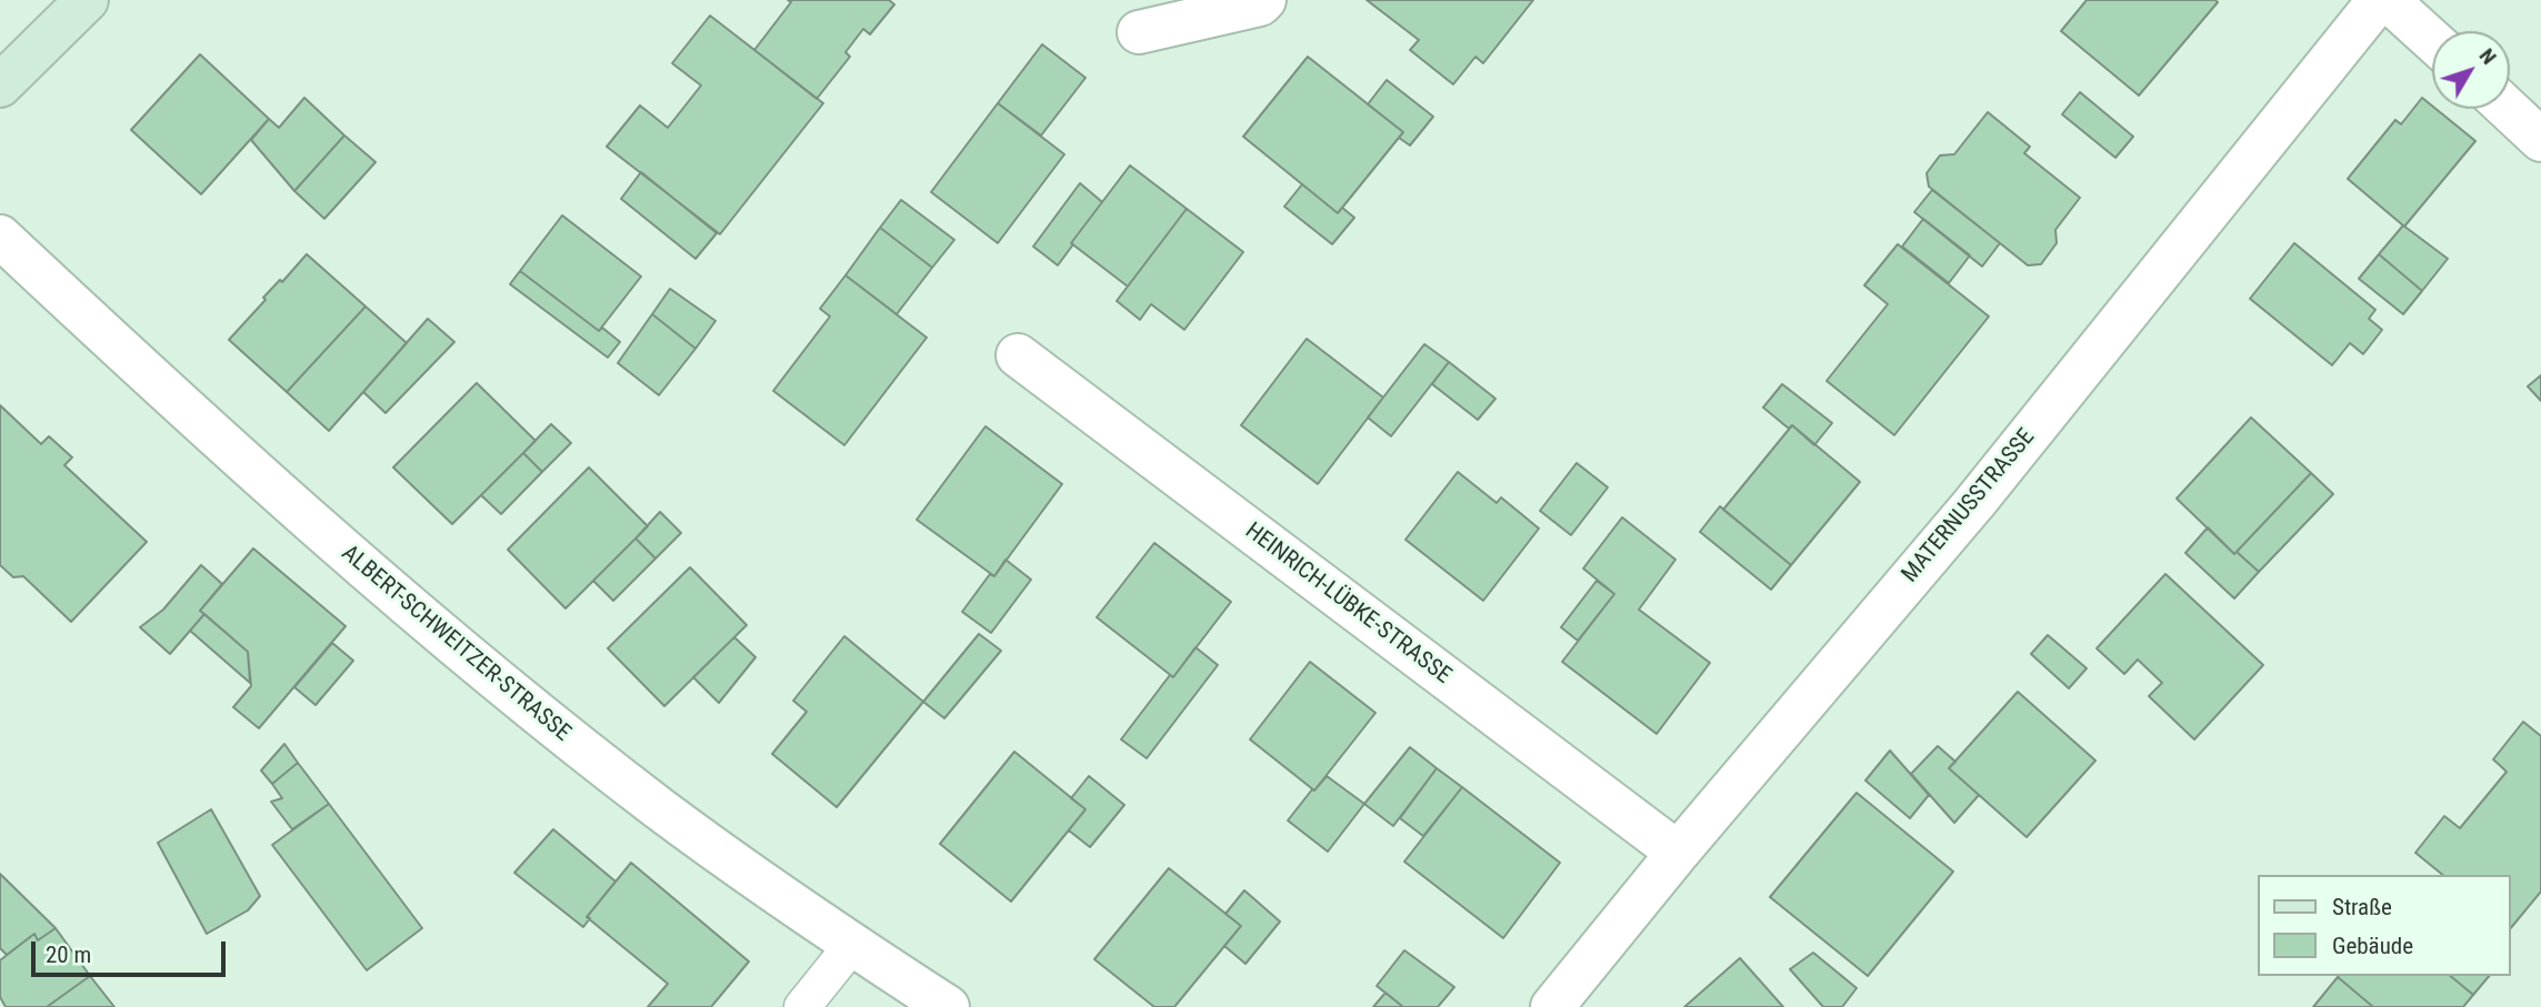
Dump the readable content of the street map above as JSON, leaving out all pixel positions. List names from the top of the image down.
{
  "streets": {
    "street": ["MATERNUSSTRASSE", "HEINRICH-LÜBKE-STRASSE", "ALBERT-SCHWEITZER-STRASSE"]
  },
  "crossings": [
    ["MATERNUSSTRASSE", "HEINRICH-LÜBKE-STRASSE"]
  ],
  "legend": ["Straße", "Gebäude"],
  "scale_bar": "20 m",
  "north": "top right"
}
